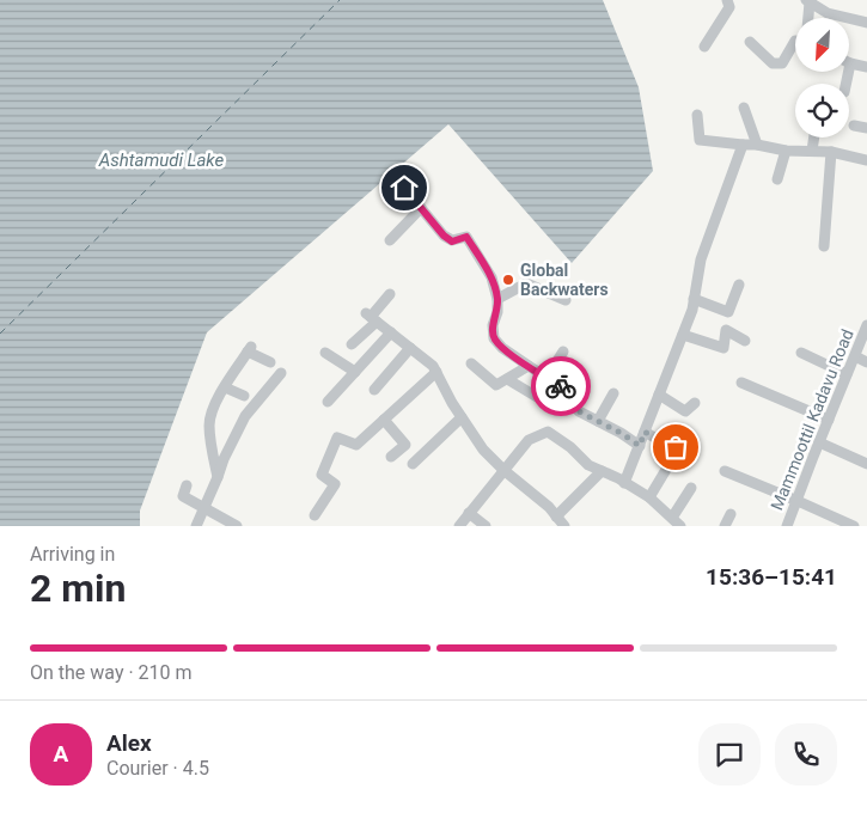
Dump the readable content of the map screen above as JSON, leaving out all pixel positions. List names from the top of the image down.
{
  "streets": {
    "street": ["Mammoottil Kadavu Road"]
  },
  "water": ["Ashtamudi Lake"],
  "places": ["Global Backwaters"],
  "north": "bottom left",
  "page": {
    "heading": ["2 min", "Arriving in", "15:36–15:41"],
    "panel": ["Alex", "Courier · 4.5"],
    "bar": "On the way · 210 m",
    "round": "A"
  }
}
